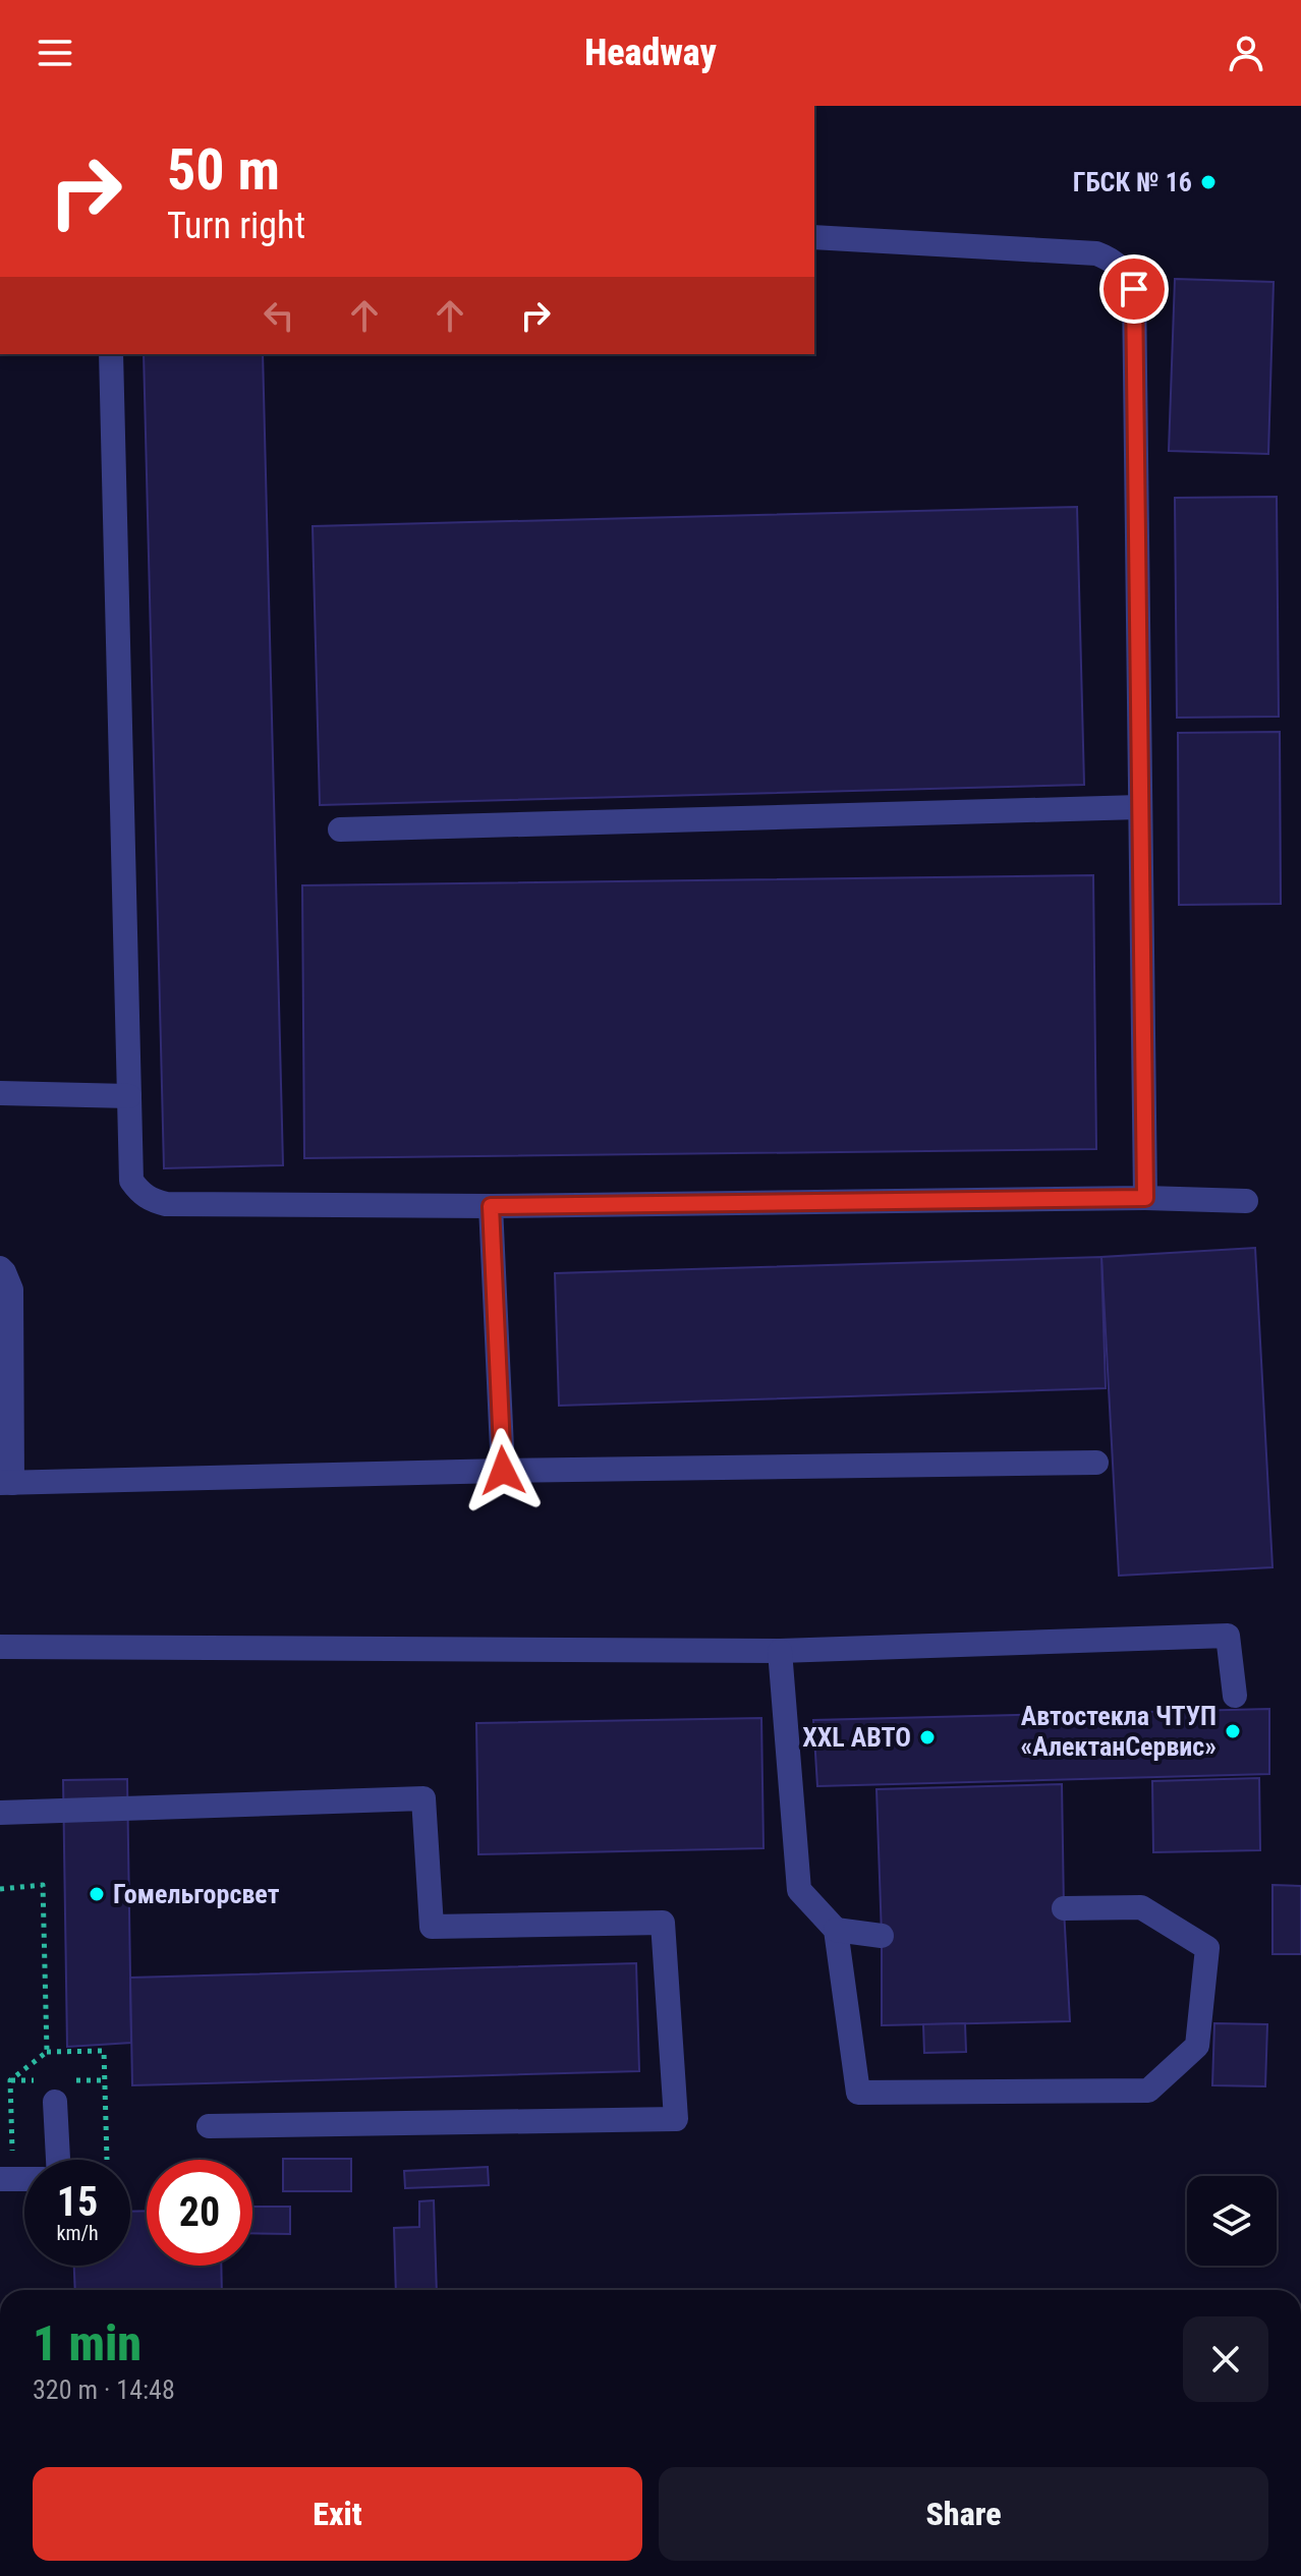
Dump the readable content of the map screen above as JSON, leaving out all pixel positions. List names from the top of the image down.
{
  "places": [
    "ГБСК № 16",
    "Автостекла ЧТУП «АлектанСервис»",
    "XXL АВТО",
    "Гомельгорсвет"
  ],
  "page": {
    "header": "Headway",
    "turn": ["50 m", "Turn right"],
    "speed": "15 km/h",
    "limit": "20",
    "heading": ["1 min", "320 m · 14:48"],
    "buttons": ["Exit", "Share"]
  }
}
